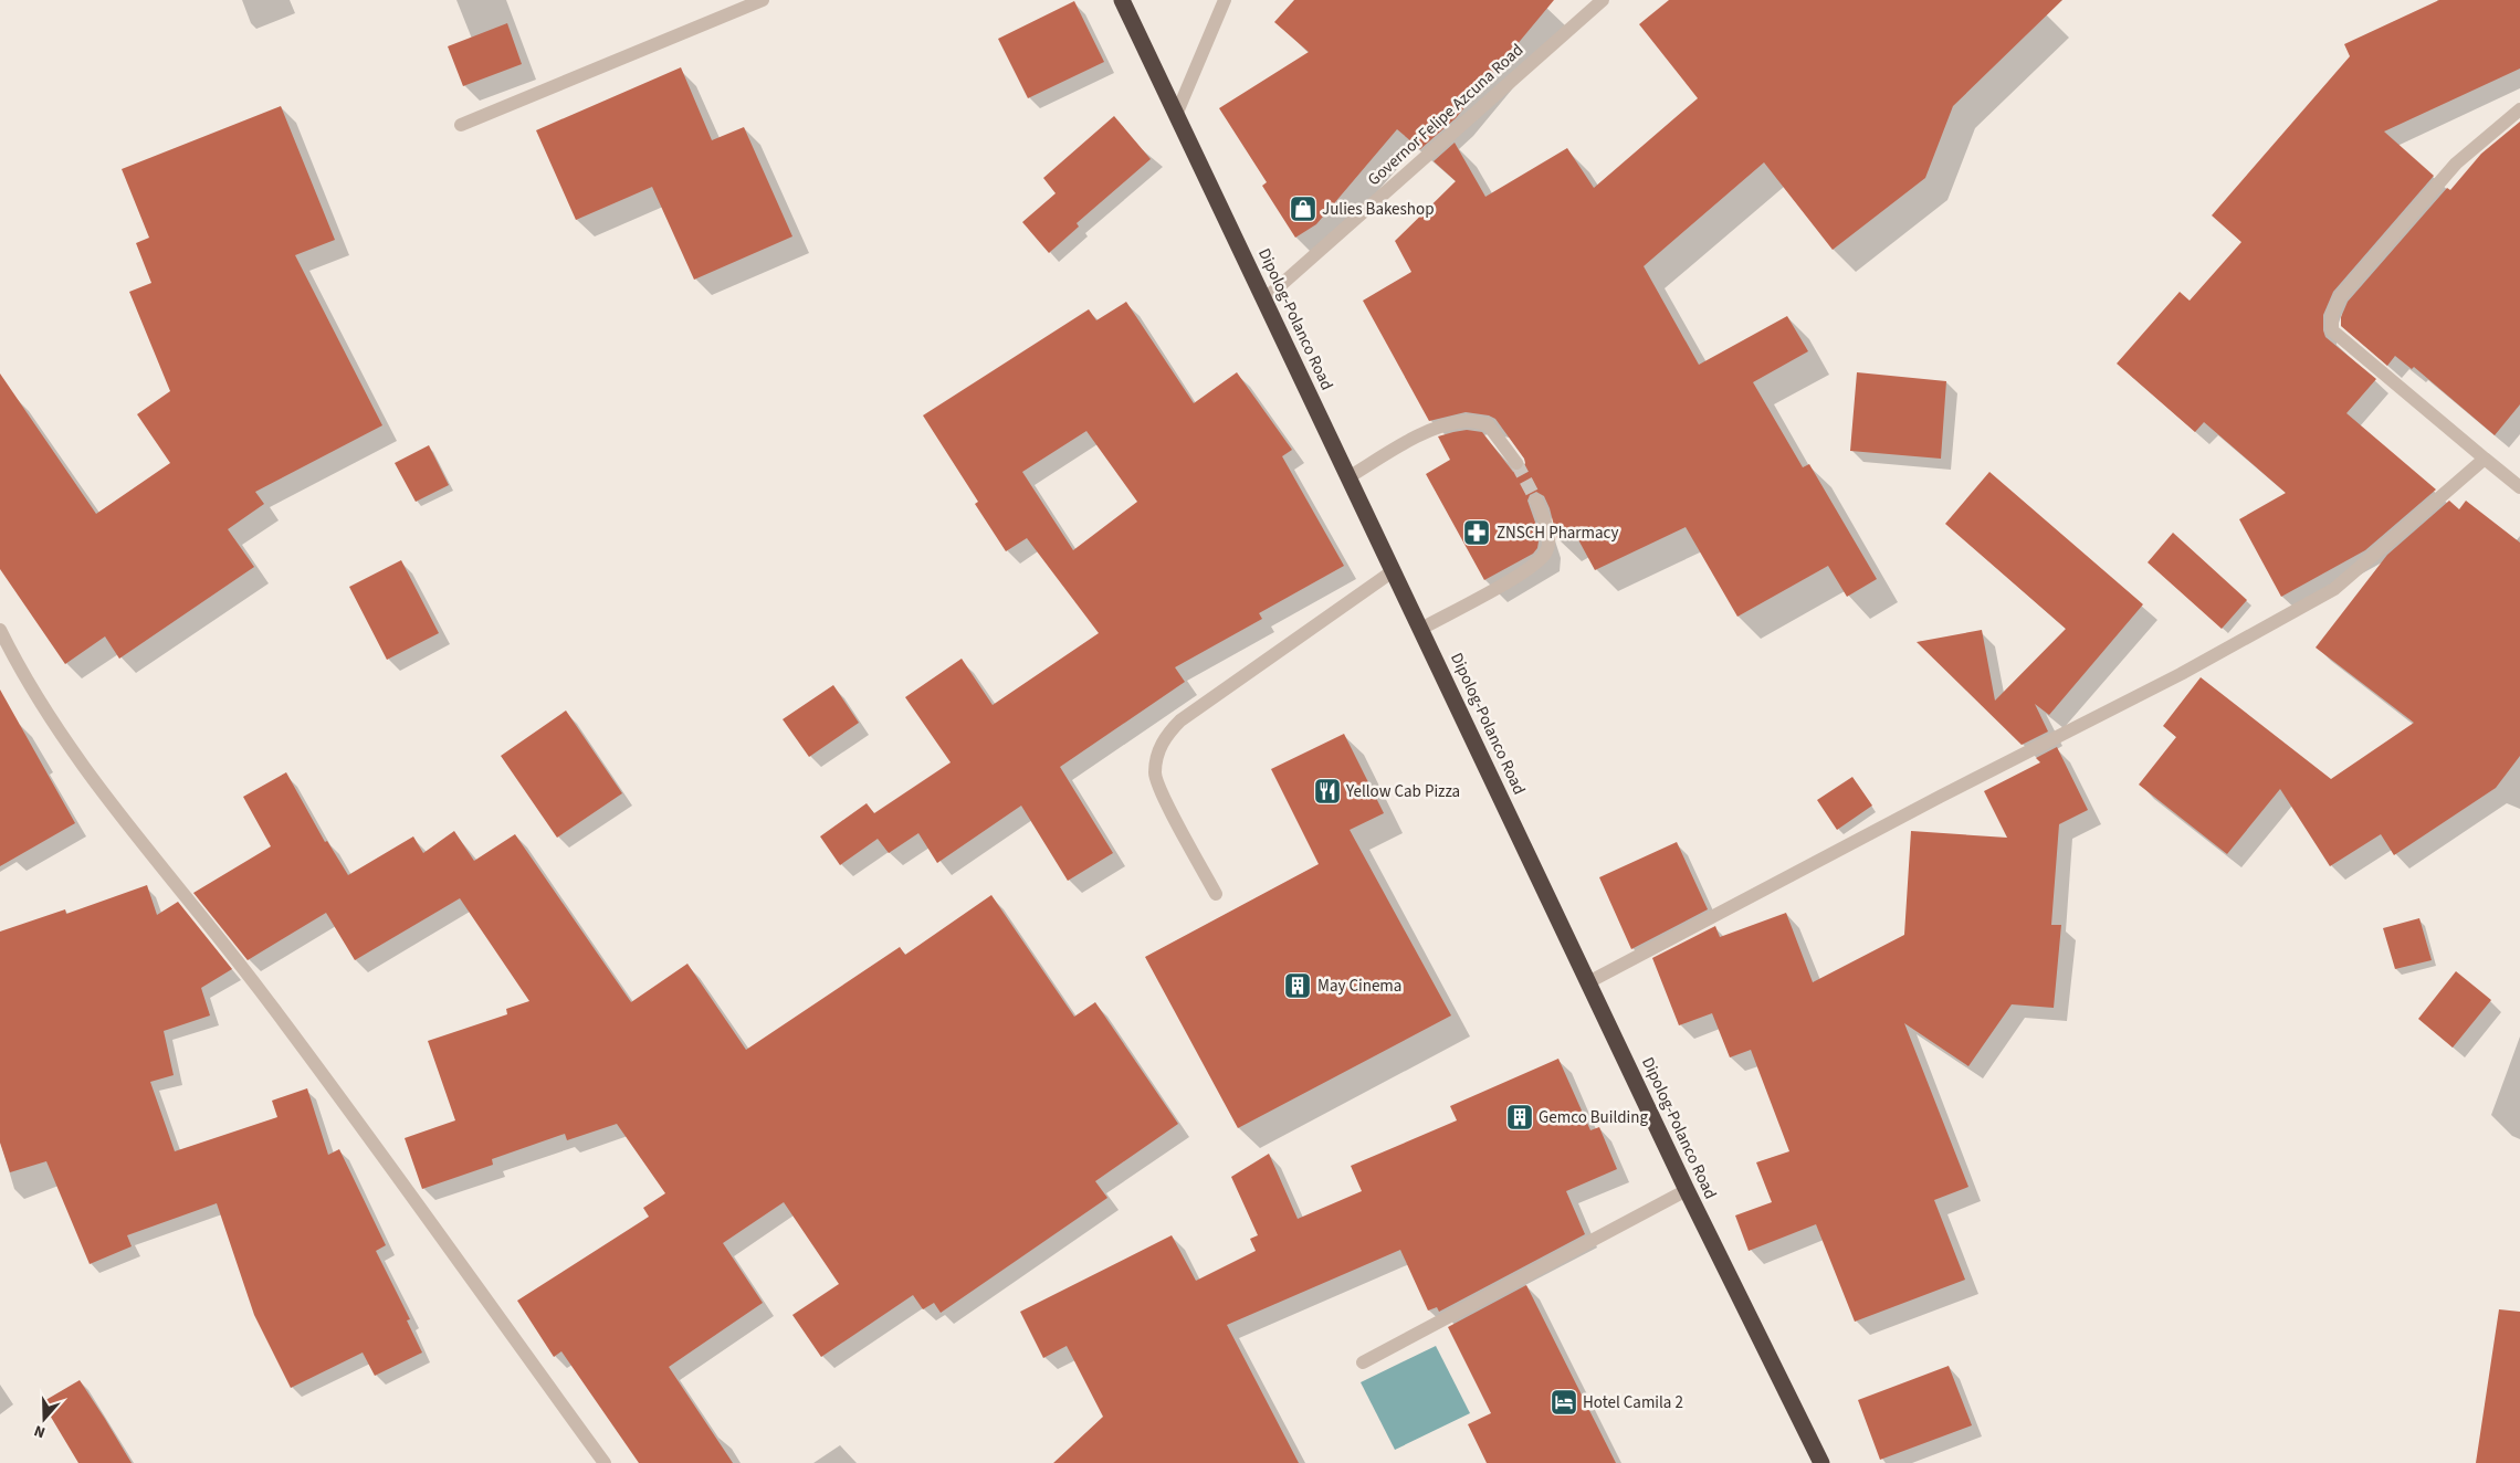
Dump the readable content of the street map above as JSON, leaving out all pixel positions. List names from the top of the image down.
{
  "streets": {
    "highway": ["Dipolog-Polanco Road"],
    "street": ["Governor Felipe Azcuna Road"]
  },
  "crossings": [
    ["Governor Felipe Azcuna Road", "Dipolog-Polanco Road"]
  ],
  "places": {
    "shop": ["Julies Bakeshop"],
    "pharmacy": ["ZNSCH Pharmacy"],
    "restaurant": ["Yellow Cab Pizza"],
    "building": ["May Cinema", "Gemco Building"],
    "hotel": ["Hotel Camila 2"]
  },
  "north": "bottom"
}
